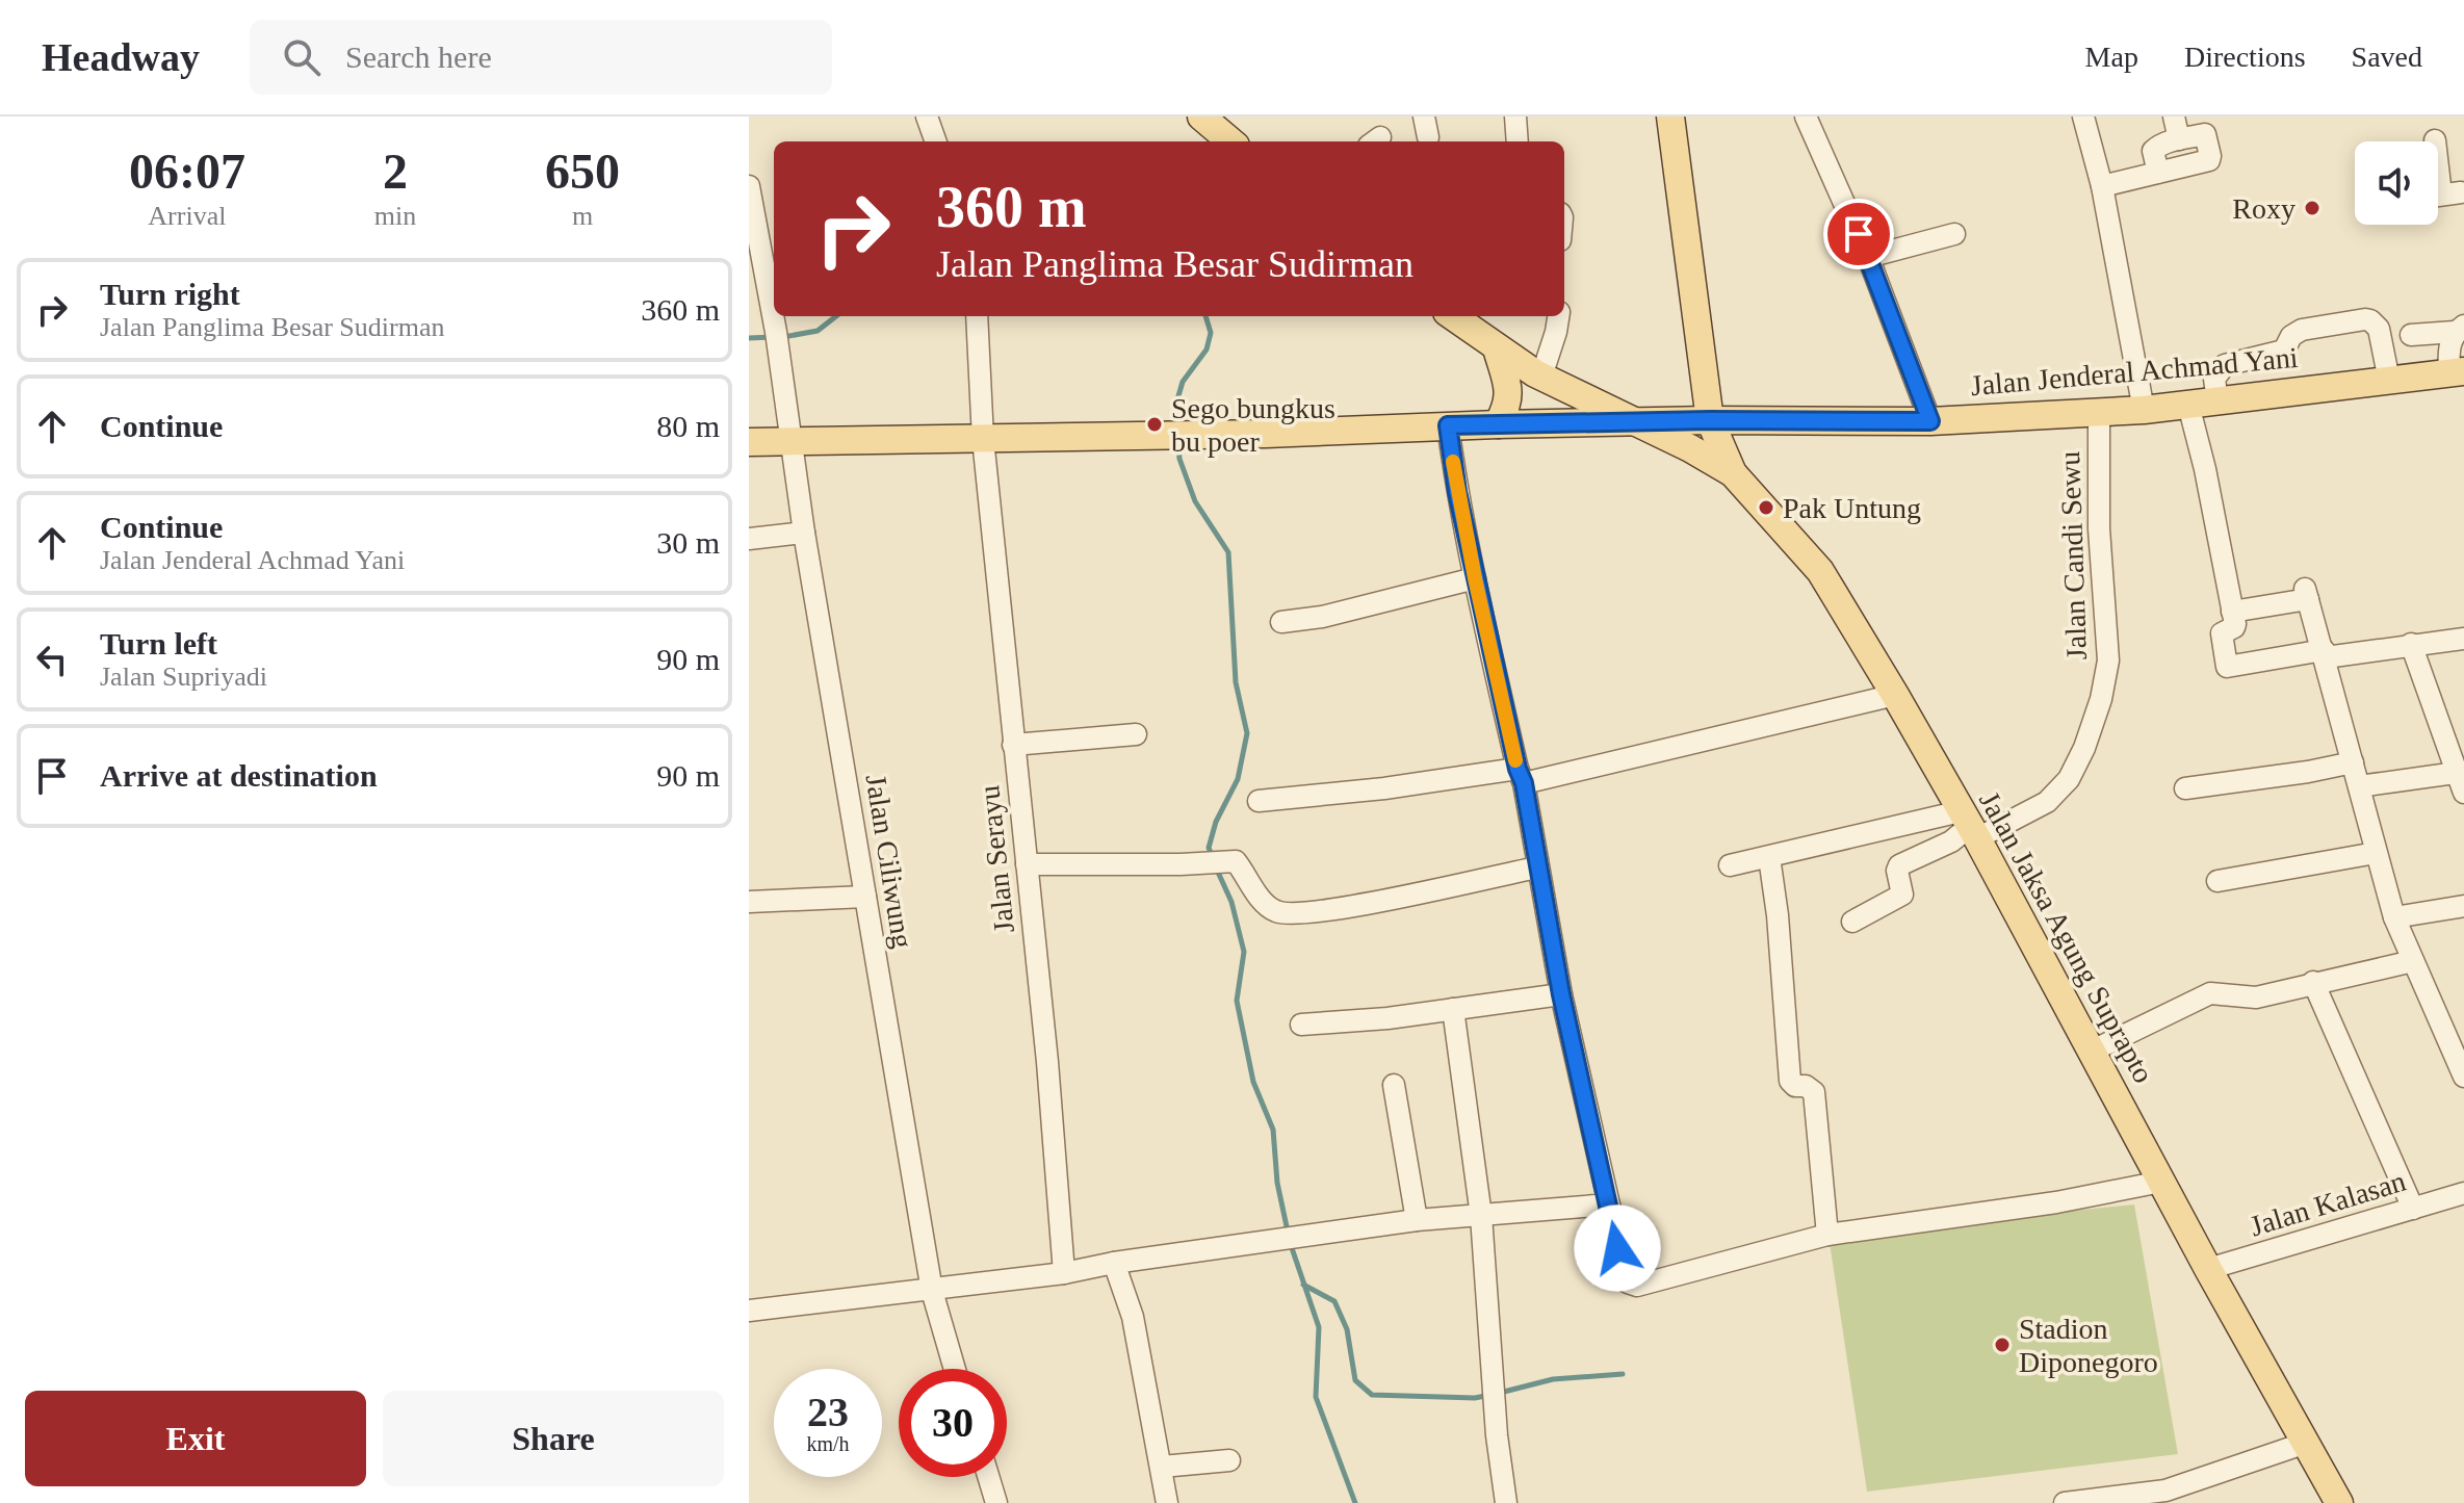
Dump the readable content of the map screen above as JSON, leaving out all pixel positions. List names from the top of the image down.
{
  "streets": {
    "main road": ["Jalan Jenderal Achmad Yani", "Jalan Jaksa Agung Suprapto"],
    "street": [
      "Jalan Candi Sewu",
      "Jalan Serayu",
      "Jalan Ciliwung",
      "Jalan Kalasan"
    ]
  },
  "crossings": [
    ["Jalan Jenderal Achmad Yani", "Jalan Candi Sewu"],
    ["Jalan Jenderal Achmad Yani", "Jalan Serayu"],
    ["Jalan Jenderal Achmad Yani", "Jalan Ciliwung"],
    ["Jalan Jenderal Achmad Yani", "Jalan Jaksa Agung Suprapto"],
    ["Jalan Candi Sewu", "Jalan Jaksa Agung Suprapto"],
    ["Jalan Jaksa Agung Suprapto", "Jalan Kalasan"]
  ],
  "places": [
    "Roxy",
    "Sego bungkus bu poer",
    "Pak Untung",
    "Stadion Diponegoro"
  ],
  "page": {
    "header": "Headway",
    "search": "Search here",
    "nav": ["Map", "Directions", "Saved"],
    "eta": [
      "06:07",
      "Arrival",
      "2",
      "min",
      "650",
      "m"
    ],
    "turn": ["360 m", "Jalan Panglima Besar Sudirman"],
    "list": [
      {
        "name": "Turn right",
        "note": "Jalan Panglima Besar Sudirman",
        "value": "360 m"
      },
      {
        "name": "Continue",
        "value": "80 m"
      },
      {
        "name": "Continue",
        "note": "Jalan Jenderal Achmad Yani",
        "value": "30 m"
      },
      {
        "name": "Turn left",
        "note": "Jalan Supriyadi",
        "value": "90 m"
      },
      {
        "name": "Arrive at destination",
        "value": "90 m"
      }
    ],
    "speed": "23 km/h",
    "limit": "30",
    "buttons": ["Exit", "Share"]
  }
}
